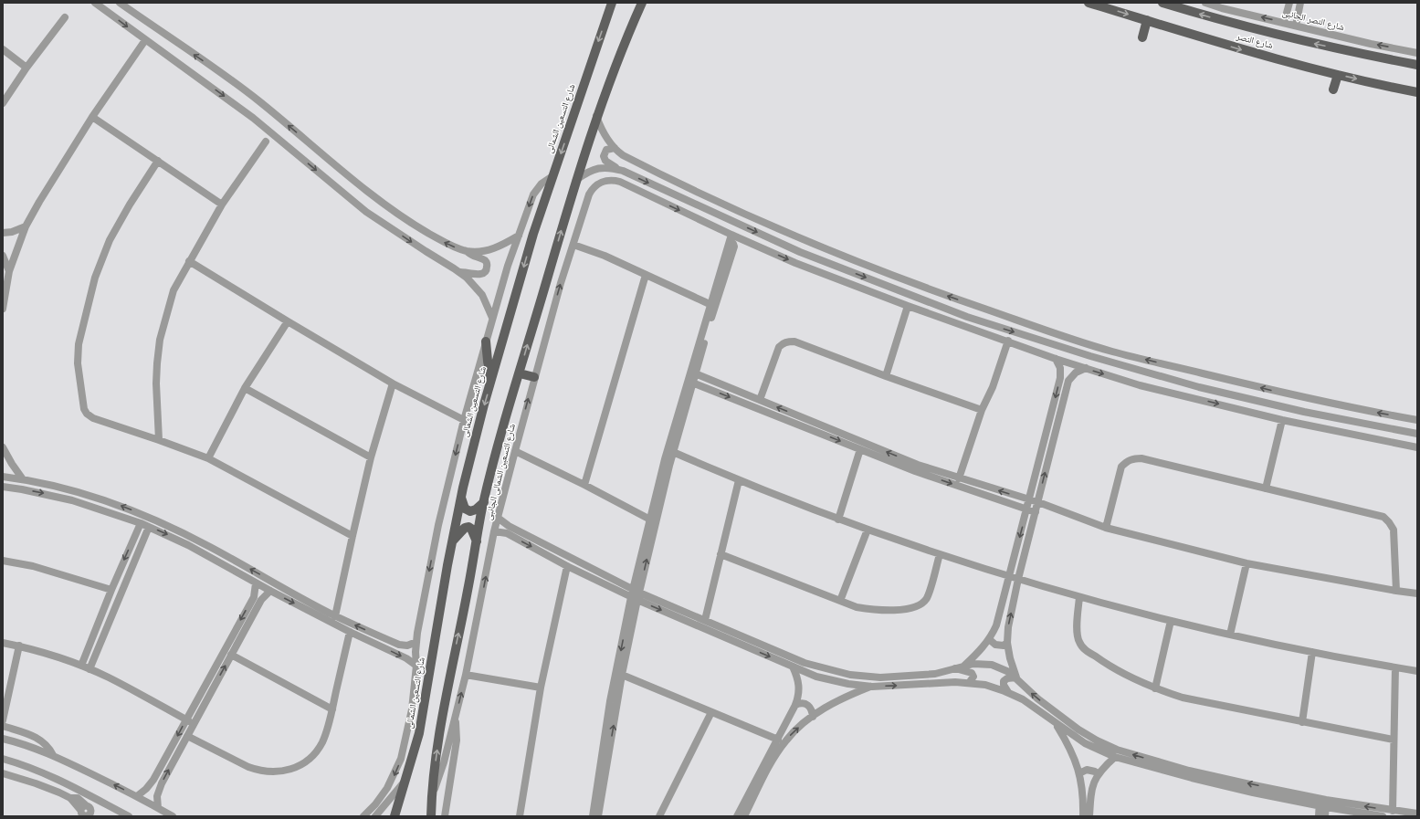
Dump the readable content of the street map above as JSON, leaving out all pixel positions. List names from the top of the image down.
{
  "streets": {
    "main road": ["شارع النصر", "شارع التسعين الشمالى"],
    "street": ["شارع النصر الجانبى", "شارع التسعين الشمالى الجانبى"]
  },
  "one_way": ["شارع النصر الجانبى"]
}
